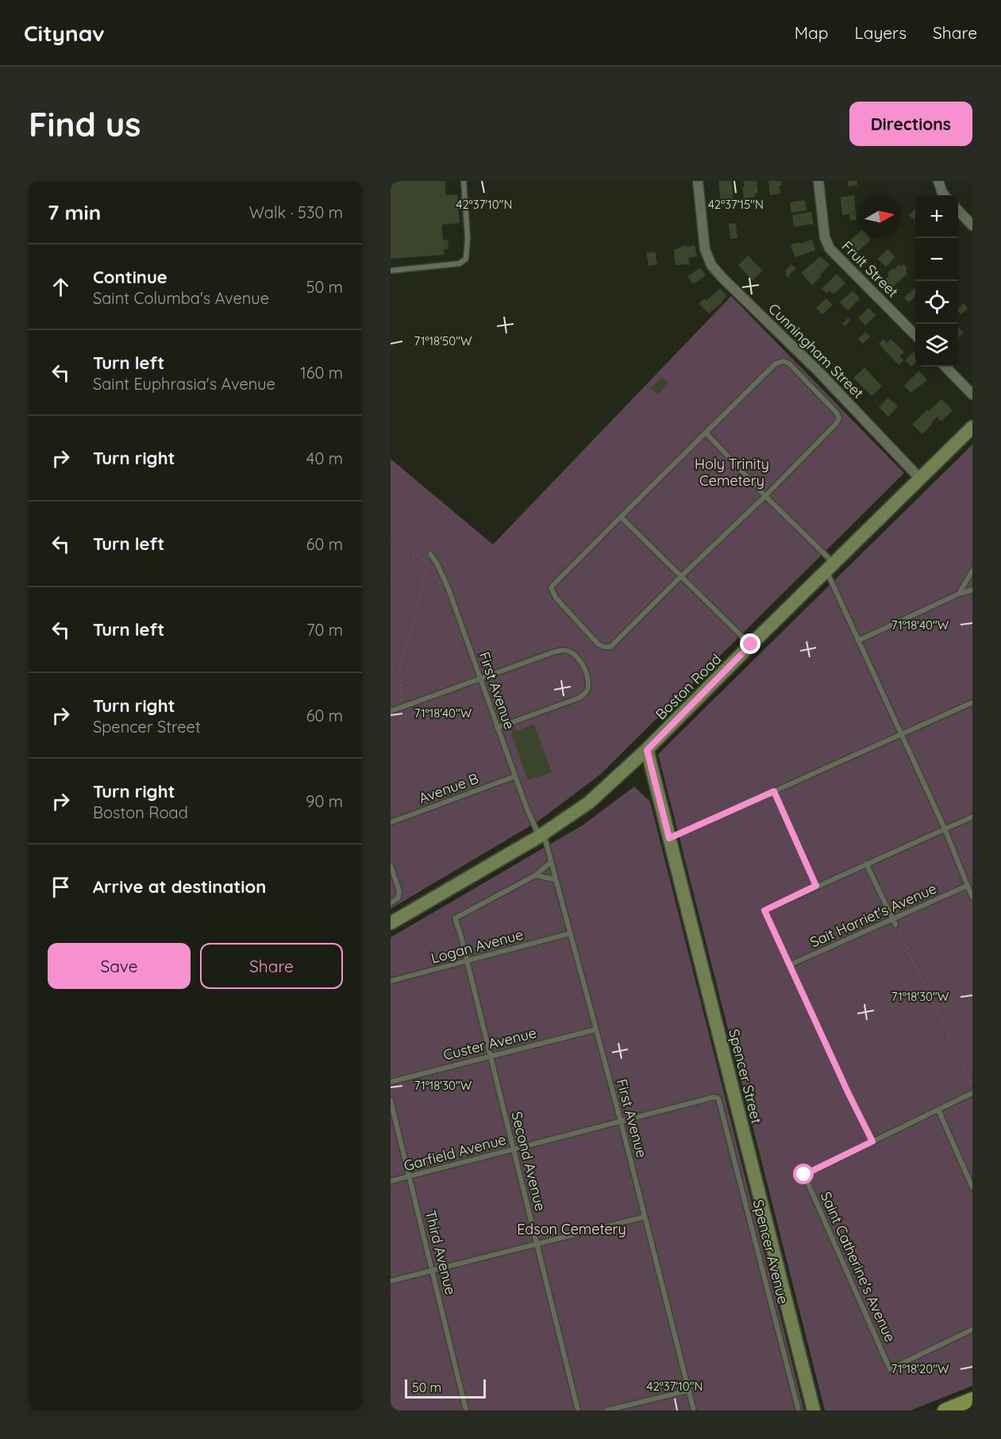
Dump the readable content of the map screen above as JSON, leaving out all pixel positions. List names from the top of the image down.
{
  "streets": {
    "main road": ["Boston Road", "Spencer Street"],
    "street": ["Fruit Street", "Cunningham Street"],
    "lane": [
      "First Avenue",
      "Avenue B",
      "Sait Harriet's Avenue",
      "Logan Avenue",
      "Custer Avenue",
      "Garfield Avenue",
      "Second Avenue",
      "Spencer Avenue",
      "Third Avenue",
      "Saint Catherine's Avenue"
    ]
  },
  "crossings": [
    ["Cunningham Street", "Boston Road"],
    ["Boston Road", "First Avenue"],
    ["Boston Road", "Spencer Street"],
    ["First Avenue", "Avenue B"],
    ["First Avenue", "Logan Avenue"],
    ["First Avenue", "Custer Avenue"],
    ["First Avenue", "Garfield Avenue"],
    ["Logan Avenue", "Second Avenue"],
    ["Custer Avenue", "Second Avenue"],
    ["Garfield Avenue", "Second Avenue"],
    ["Garfield Avenue", "Spencer Avenue"],
    ["Garfield Avenue", "Third Avenue"]
  ],
  "parks": ["Holy Trinity Cemetery", "Edson Cemetery"],
  "scale_bar": "50 m",
  "north": "right",
  "page": {
    "header": "Citynav",
    "nav": ["Map", "Layers", "Share"],
    "buttons": [
      "Directions",
      ["Save", "Share"]
    ],
    "title": "Find us",
    "heading": ["7 min", "Walk · 530 m"],
    "map_buttons": ["+", "−"],
    "list": [
      ["Continue", "Saint Columba's Avenue", "50 m"],
      ["Turn left", "Saint Euphrasia's Avenue", "160 m"],
      ["Turn right", "40 m"],
      ["Turn left", "60 m"],
      ["Turn left", "70 m"],
      ["Turn right", "Spencer Street", "60 m"],
      ["Turn right", "Boston Road", "90 m"],
      "Arrive at destination"
    ],
    "scale": "50 m"
  },
  "coordinates": [
    "42°37'10\"N",
    "42°37'15\"N",
    "71°18'50\"W",
    "71°18'40\"W",
    "71°18'30\"W",
    "71°18'20\"W"
  ]
}
